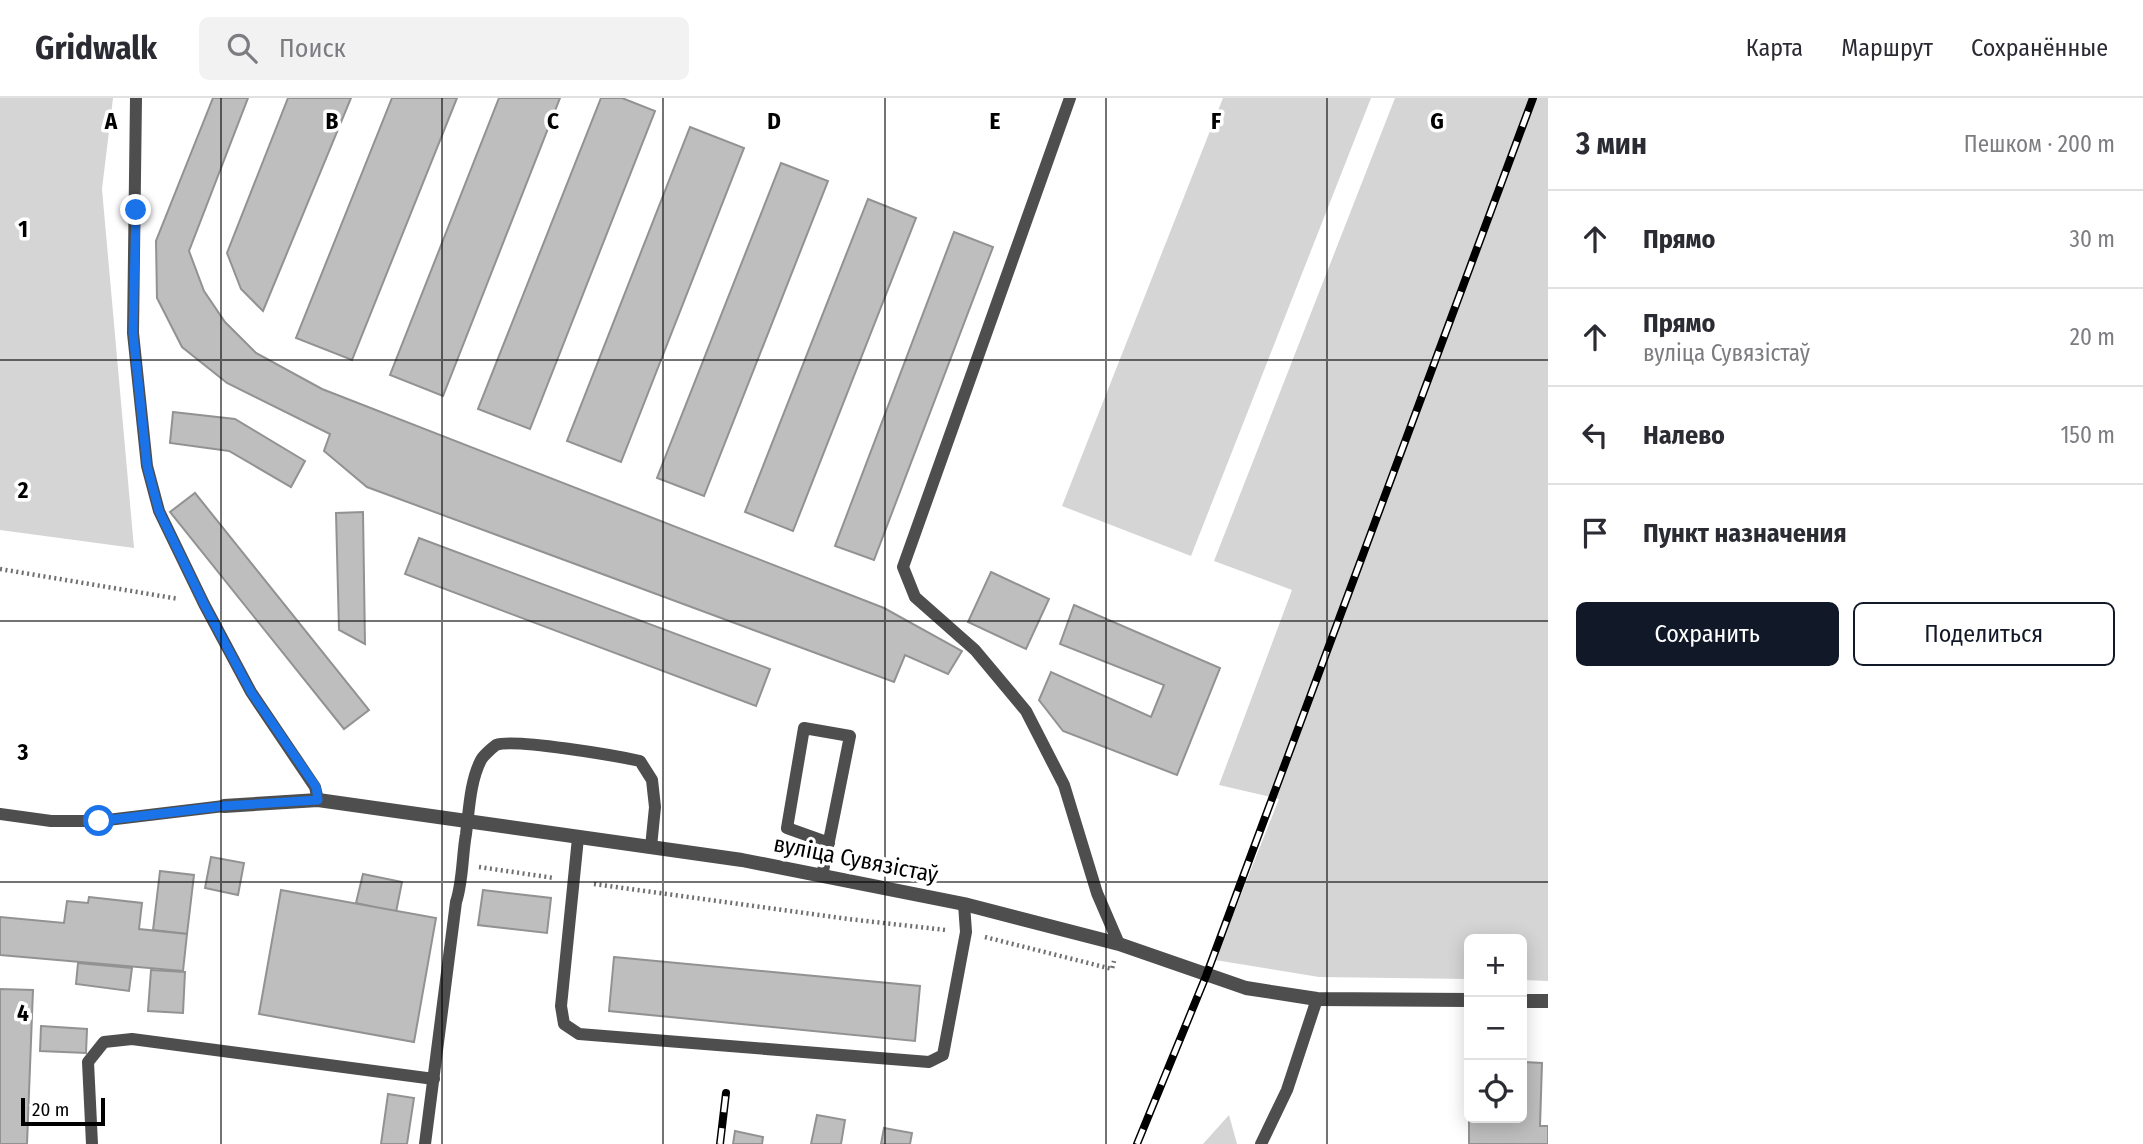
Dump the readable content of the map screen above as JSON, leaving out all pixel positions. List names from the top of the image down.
{
  "streets": {
    "street": ["вуліца Сувязістаў"]
  },
  "scale_bar": "20 m",
  "page": {
    "header": "Gridwalk",
    "search": "Поиск",
    "nav": ["Карта", "Маршрут", "Сохранённые"],
    "heading": ["3 мин", "Пешком · 200 m"],
    "list": [
      ["Прямо", "30 m"],
      ["Прямо", "вуліца Сувязістаў", "20 m"],
      ["Налево", "150 m"],
      "Пункт назначения"
    ],
    "buttons": ["Сохранить", "Поделиться"],
    "map_buttons": ["+", "−"],
    "scale": "20 m"
  },
  "grid": {
    "columns": [
      "A",
      "B",
      "C",
      "D",
      "E",
      "F",
      "G"
    ],
    "rows": [
      "1",
      "2",
      "3",
      "4"
    ]
  }
}
